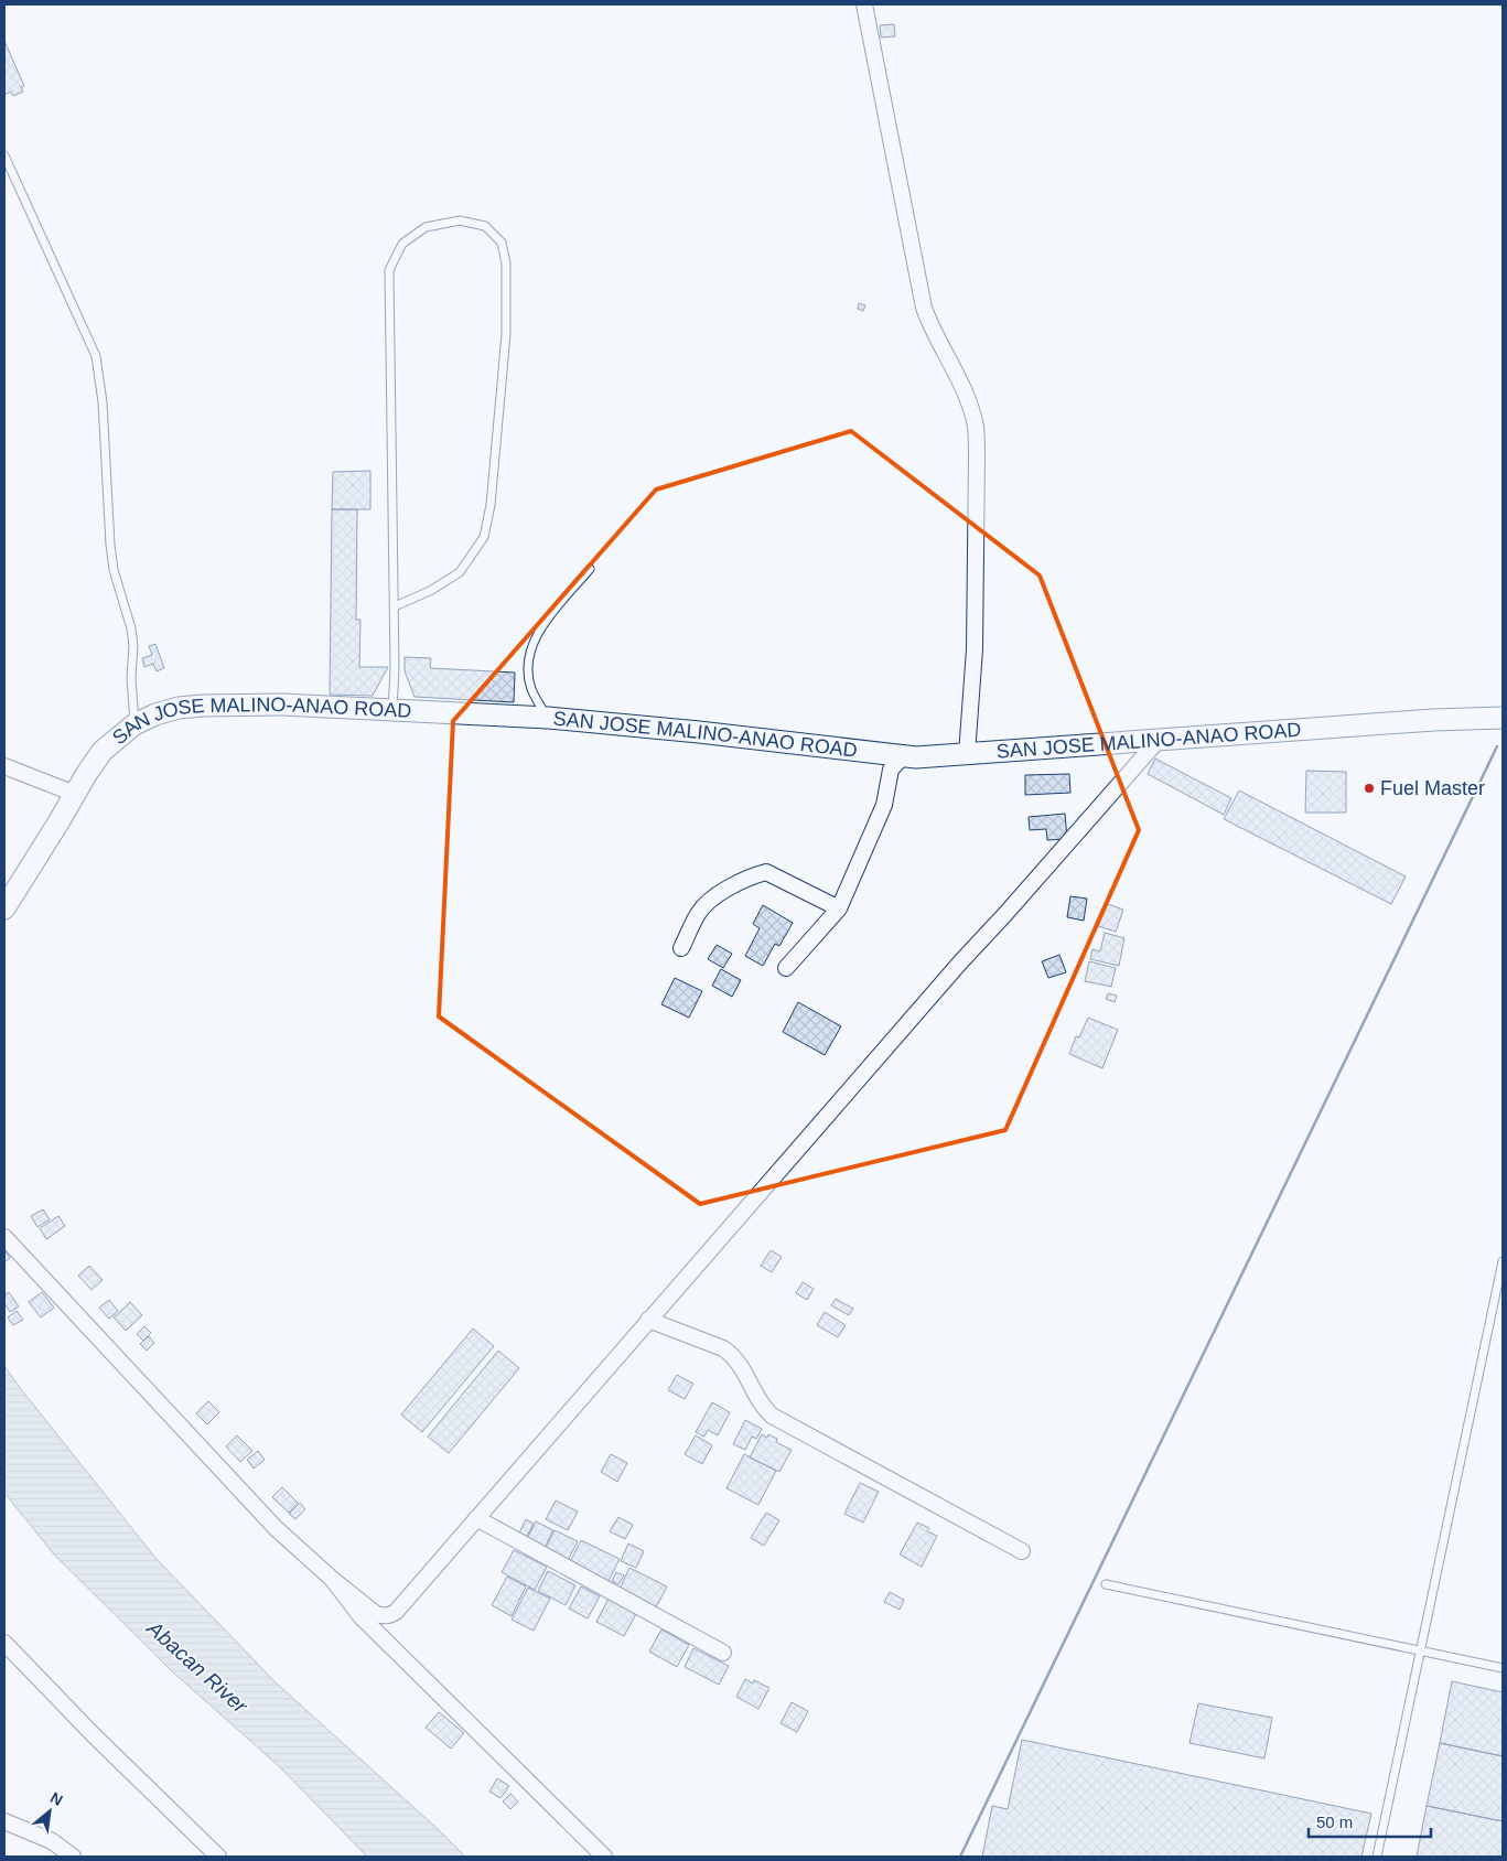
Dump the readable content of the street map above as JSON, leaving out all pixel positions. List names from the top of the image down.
{
  "streets": {
    "main road": ["SAN JOSE MALINO-ANAO ROAD"]
  },
  "water": ["Abacan River"],
  "places": ["Fuel Master"],
  "scale_bar": "50 m",
  "north": "top right"
}
